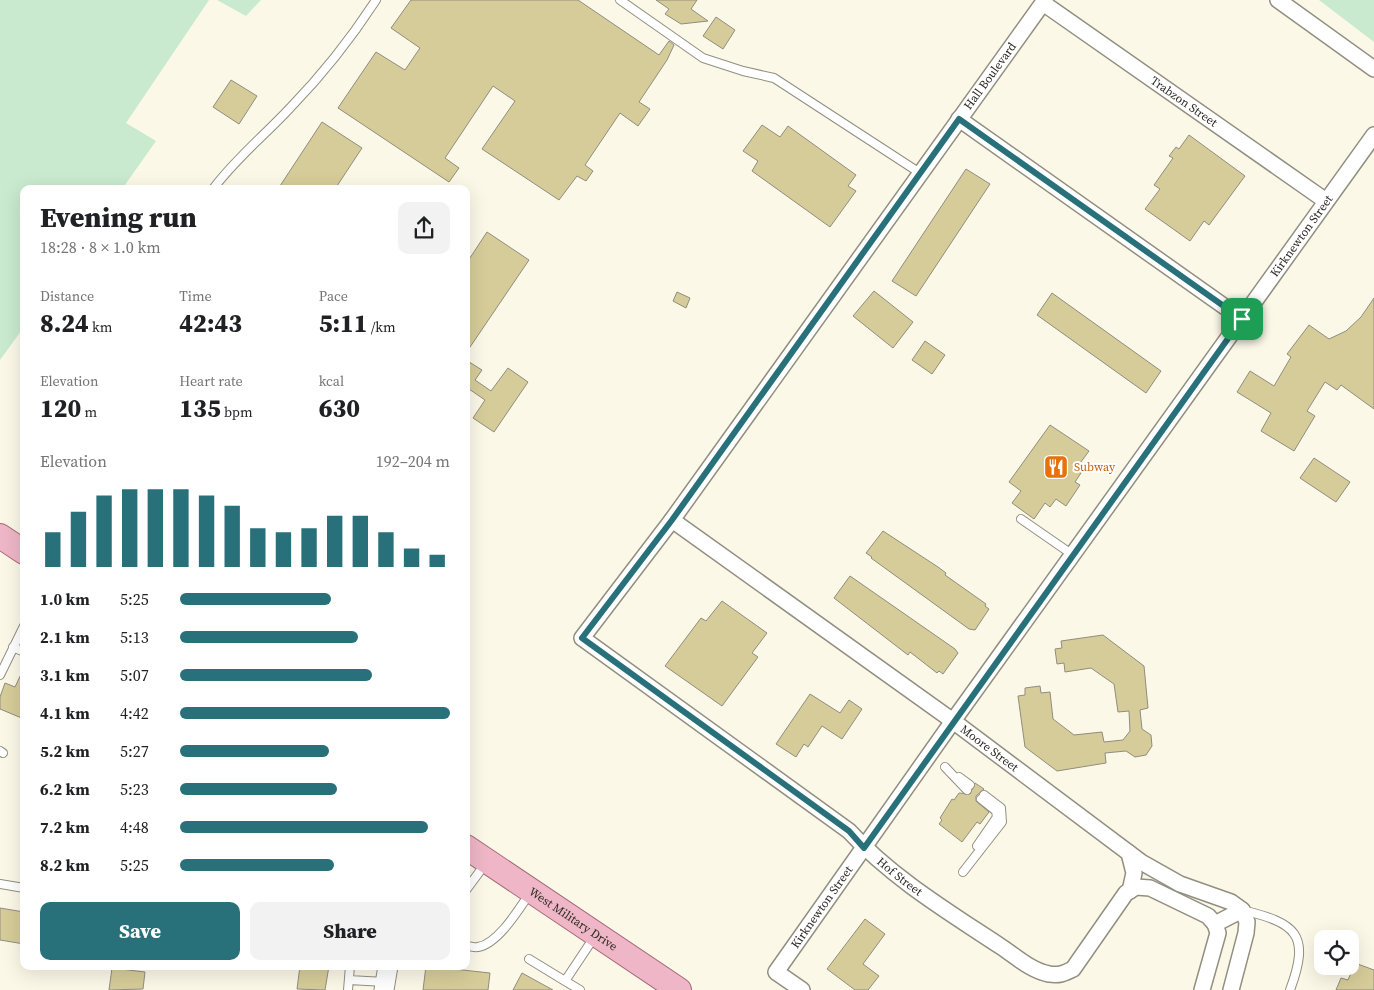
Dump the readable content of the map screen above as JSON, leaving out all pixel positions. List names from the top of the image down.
{
  "streets": {
    "main road": ["West Military Drive"],
    "street": [
      "Hall Boulevard",
      "Trabzon Street",
      "Kirknewton Street",
      "Moore Street",
      "Hof Street"
    ]
  },
  "crossings": [
    ["Hall Boulevard", "Trabzon Street"],
    ["Hall Boulevard", "Moore Street"],
    ["Hall Boulevard", "Hof Street"],
    ["Trabzon Street", "Kirknewton Street"],
    ["Kirknewton Street", "Moore Street"],
    ["Kirknewton Street", "Hof Street"]
  ],
  "places": {
    "restaurant": ["Subway"]
  },
  "page": {
    "heading": ["Evening run", "18:28 · 8 × 1.0 km"],
    "stats": [
      ["Distance", "8.24 km"],
      ["Time", "42:43"],
      ["Pace", "5:11 /km"],
      ["Elevation", "120 m"],
      ["Heart rate", "135 bpm"],
      ["kcal", "630"]
    ],
    "chart": ["Elevation", "192–204 m"],
    "list": [
      {
        "name": "1.0 km",
        "note": "5:25"
      },
      {
        "name": "2.1 km",
        "note": "5:13"
      },
      {
        "name": "3.1 km",
        "note": "5:07"
      },
      {
        "name": "4.1 km",
        "note": "4:42"
      },
      {
        "name": "5.2 km",
        "note": "5:27"
      },
      {
        "name": "6.2 km",
        "note": "5:23"
      },
      {
        "name": "7.2 km",
        "note": "4:48"
      },
      {
        "name": "8.2 km",
        "note": "5:25"
      }
    ],
    "buttons": ["Save", "Share"]
  }
}
